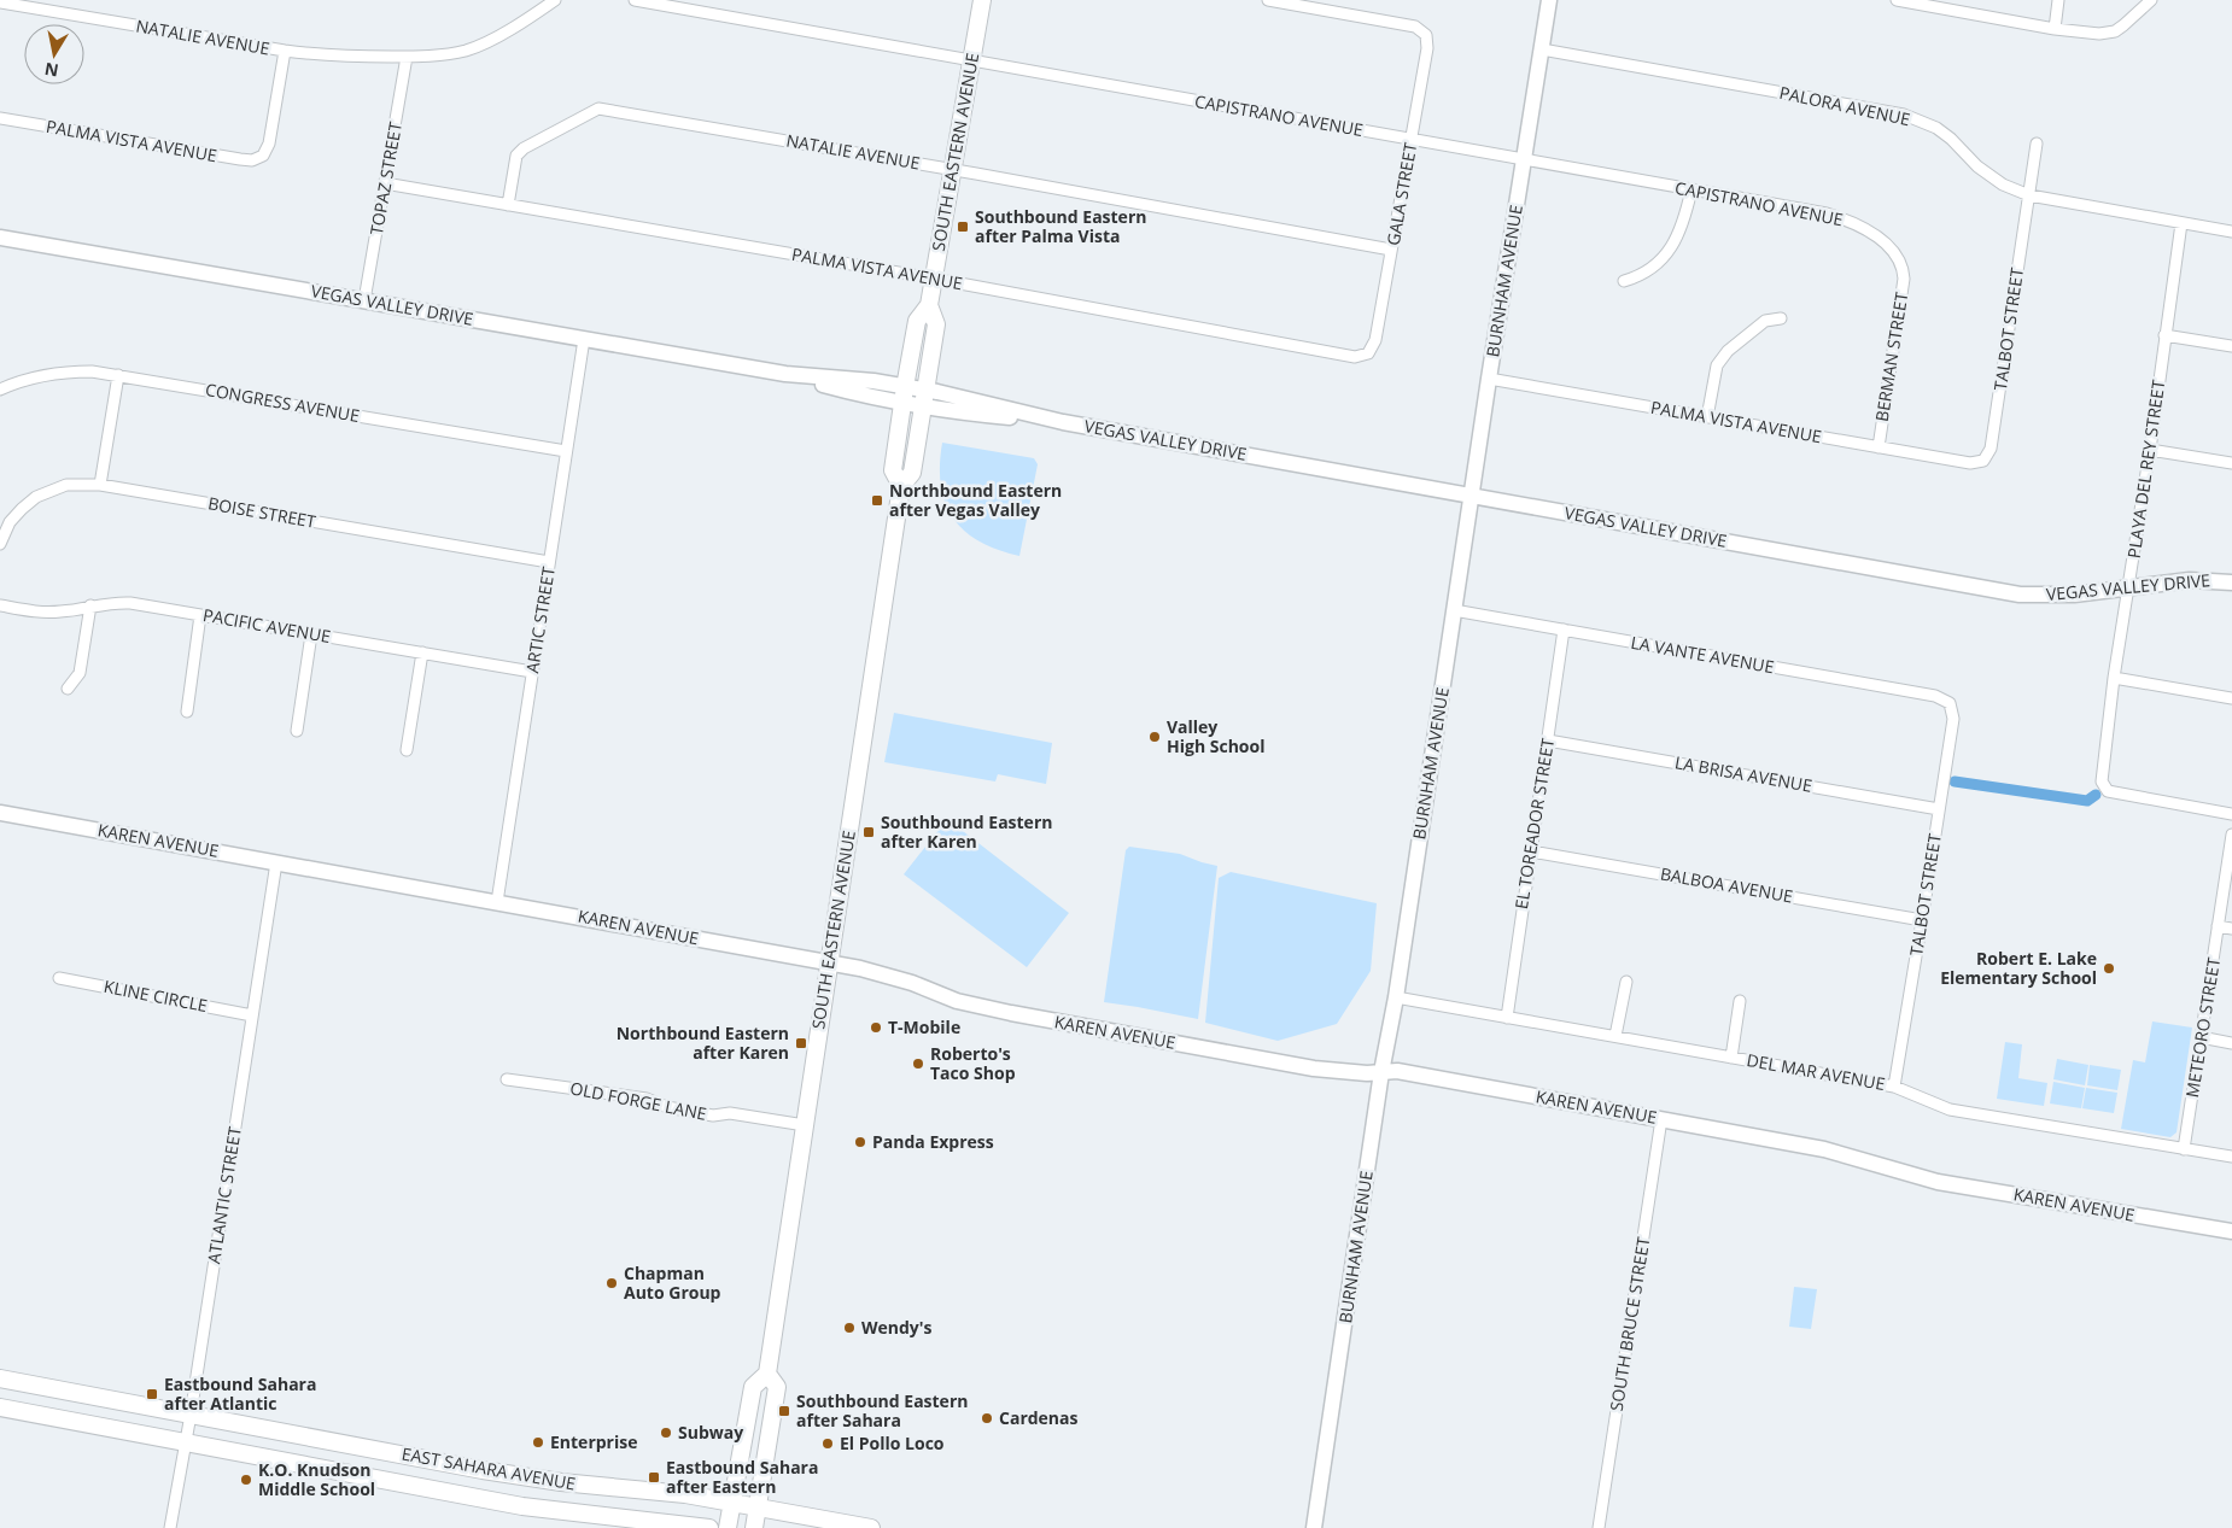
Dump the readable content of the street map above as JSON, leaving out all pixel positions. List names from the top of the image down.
{
  "streets": {
    "main road": ["SOUTH EASTERN AVENUE", "EAST SAHARA AVENUE"],
    "street": [
      "NATALIE AVENUE",
      "PALORA AVENUE",
      "CAPISTRANO AVENUE",
      "PALMA VISTA AVENUE",
      "TOPAZ STREET",
      "GALA STREET",
      "BURNHAM AVENUE",
      "VEGAS VALLEY DRIVE",
      "TALBOT STREET",
      "BERMAN STREET",
      "CONGRESS AVENUE",
      "PLAYA DEL REY STREET",
      "BOISE STREET",
      "ARTIC STREET",
      "PACIFIC AVENUE",
      "LA VANTE AVENUE",
      "LA BRISA AVENUE",
      "EL TOREADOR STREET",
      "KAREN AVENUE",
      "BALBOA AVENUE",
      "KLINE CIRCLE",
      "METEORO STREET",
      "DEL MAR AVENUE",
      "OLD FORGE LANE",
      "ATLANTIC STREET",
      "SOUTH BRUCE STREET"
    ]
  },
  "crossings": [
    ["NATALIE AVENUE", "PALMA VISTA AVENUE"],
    ["NATALIE AVENUE", "SOUTH EASTERN AVENUE"],
    ["NATALIE AVENUE", "TOPAZ STREET"],
    ["NATALIE AVENUE", "GALA STREET"],
    ["PALORA AVENUE", "BURNHAM AVENUE"],
    ["PALORA AVENUE", "TALBOT STREET"],
    ["PALORA AVENUE", "PLAYA DEL REY STREET"],
    ["CAPISTRANO AVENUE", "SOUTH EASTERN AVENUE"],
    ["CAPISTRANO AVENUE", "GALA STREET"],
    ["CAPISTRANO AVENUE", "BURNHAM AVENUE"],
    ["CAPISTRANO AVENUE", "BERMAN STREET"],
    ["PALMA VISTA AVENUE", "SOUTH EASTERN AVENUE"],
    ["PALMA VISTA AVENUE", "TOPAZ STREET"],
    ["PALMA VISTA AVENUE", "GALA STREET"],
    ["PALMA VISTA AVENUE", "BURNHAM AVENUE"],
    ["PALMA VISTA AVENUE", "TALBOT STREET"],
    ["PALMA VISTA AVENUE", "BERMAN STREET"],
    ["SOUTH EASTERN AVENUE", "VEGAS VALLEY DRIVE"],
    ["SOUTH EASTERN AVENUE", "KAREN AVENUE"],
    ["SOUTH EASTERN AVENUE", "OLD FORGE LANE"],
    ["SOUTH EASTERN AVENUE", "EAST SAHARA AVENUE"],
    ["TOPAZ STREET", "VEGAS VALLEY DRIVE"],
    ["BURNHAM AVENUE", "VEGAS VALLEY DRIVE"],
    ["BURNHAM AVENUE", "LA VANTE AVENUE"],
    ["BURNHAM AVENUE", "KAREN AVENUE"],
    ["BURNHAM AVENUE", "DEL MAR AVENUE"],
    ["VEGAS VALLEY DRIVE", "PLAYA DEL REY STREET"],
    ["VEGAS VALLEY DRIVE", "ARTIC STREET"],
    ["TALBOT STREET", "LA VANTE AVENUE"],
    ["TALBOT STREET", "LA BRISA AVENUE"],
    ["TALBOT STREET", "BALBOA AVENUE"],
    ["TALBOT STREET", "DEL MAR AVENUE"],
    ["CONGRESS AVENUE", "ARTIC STREET"],
    ["BOISE STREET", "ARTIC STREET"],
    ["ARTIC STREET", "PACIFIC AVENUE"],
    ["ARTIC STREET", "KAREN AVENUE"],
    ["LA VANTE AVENUE", "EL TOREADOR STREET"],
    ["LA BRISA AVENUE", "EL TOREADOR STREET"],
    ["EL TOREADOR STREET", "BALBOA AVENUE"],
    ["EL TOREADOR STREET", "DEL MAR AVENUE"],
    ["KAREN AVENUE", "ATLANTIC STREET"],
    ["KAREN AVENUE", "SOUTH BRUCE STREET"],
    ["KLINE CIRCLE", "ATLANTIC STREET"],
    ["METEORO STREET", "DEL MAR AVENUE"],
    ["ATLANTIC STREET", "EAST SAHARA AVENUE"]
  ],
  "places": {
    "transit": [
      "Southbound Eastern after Palma Vista",
      "Northbound Eastern after Vegas Valley",
      "Southbound Eastern after Karen",
      "Northbound Eastern after Karen",
      "Eastbound Sahara after Atlantic",
      "Southbound Eastern after Sahara",
      "Eastbound Sahara after Eastern"
    ],
    "other": [
      "Valley High School",
      "Robert E. Lake Elementary School",
      "T-Mobile",
      "Roberto's Taco Shop",
      "Panda Express",
      "Chapman Auto Group",
      "Wendy's",
      "Cardenas",
      "Subway",
      "Enterprise",
      "El Pollo Loco",
      "K.O. Knudson Middle School"
    ]
  },
  "north": "bottom"
}
